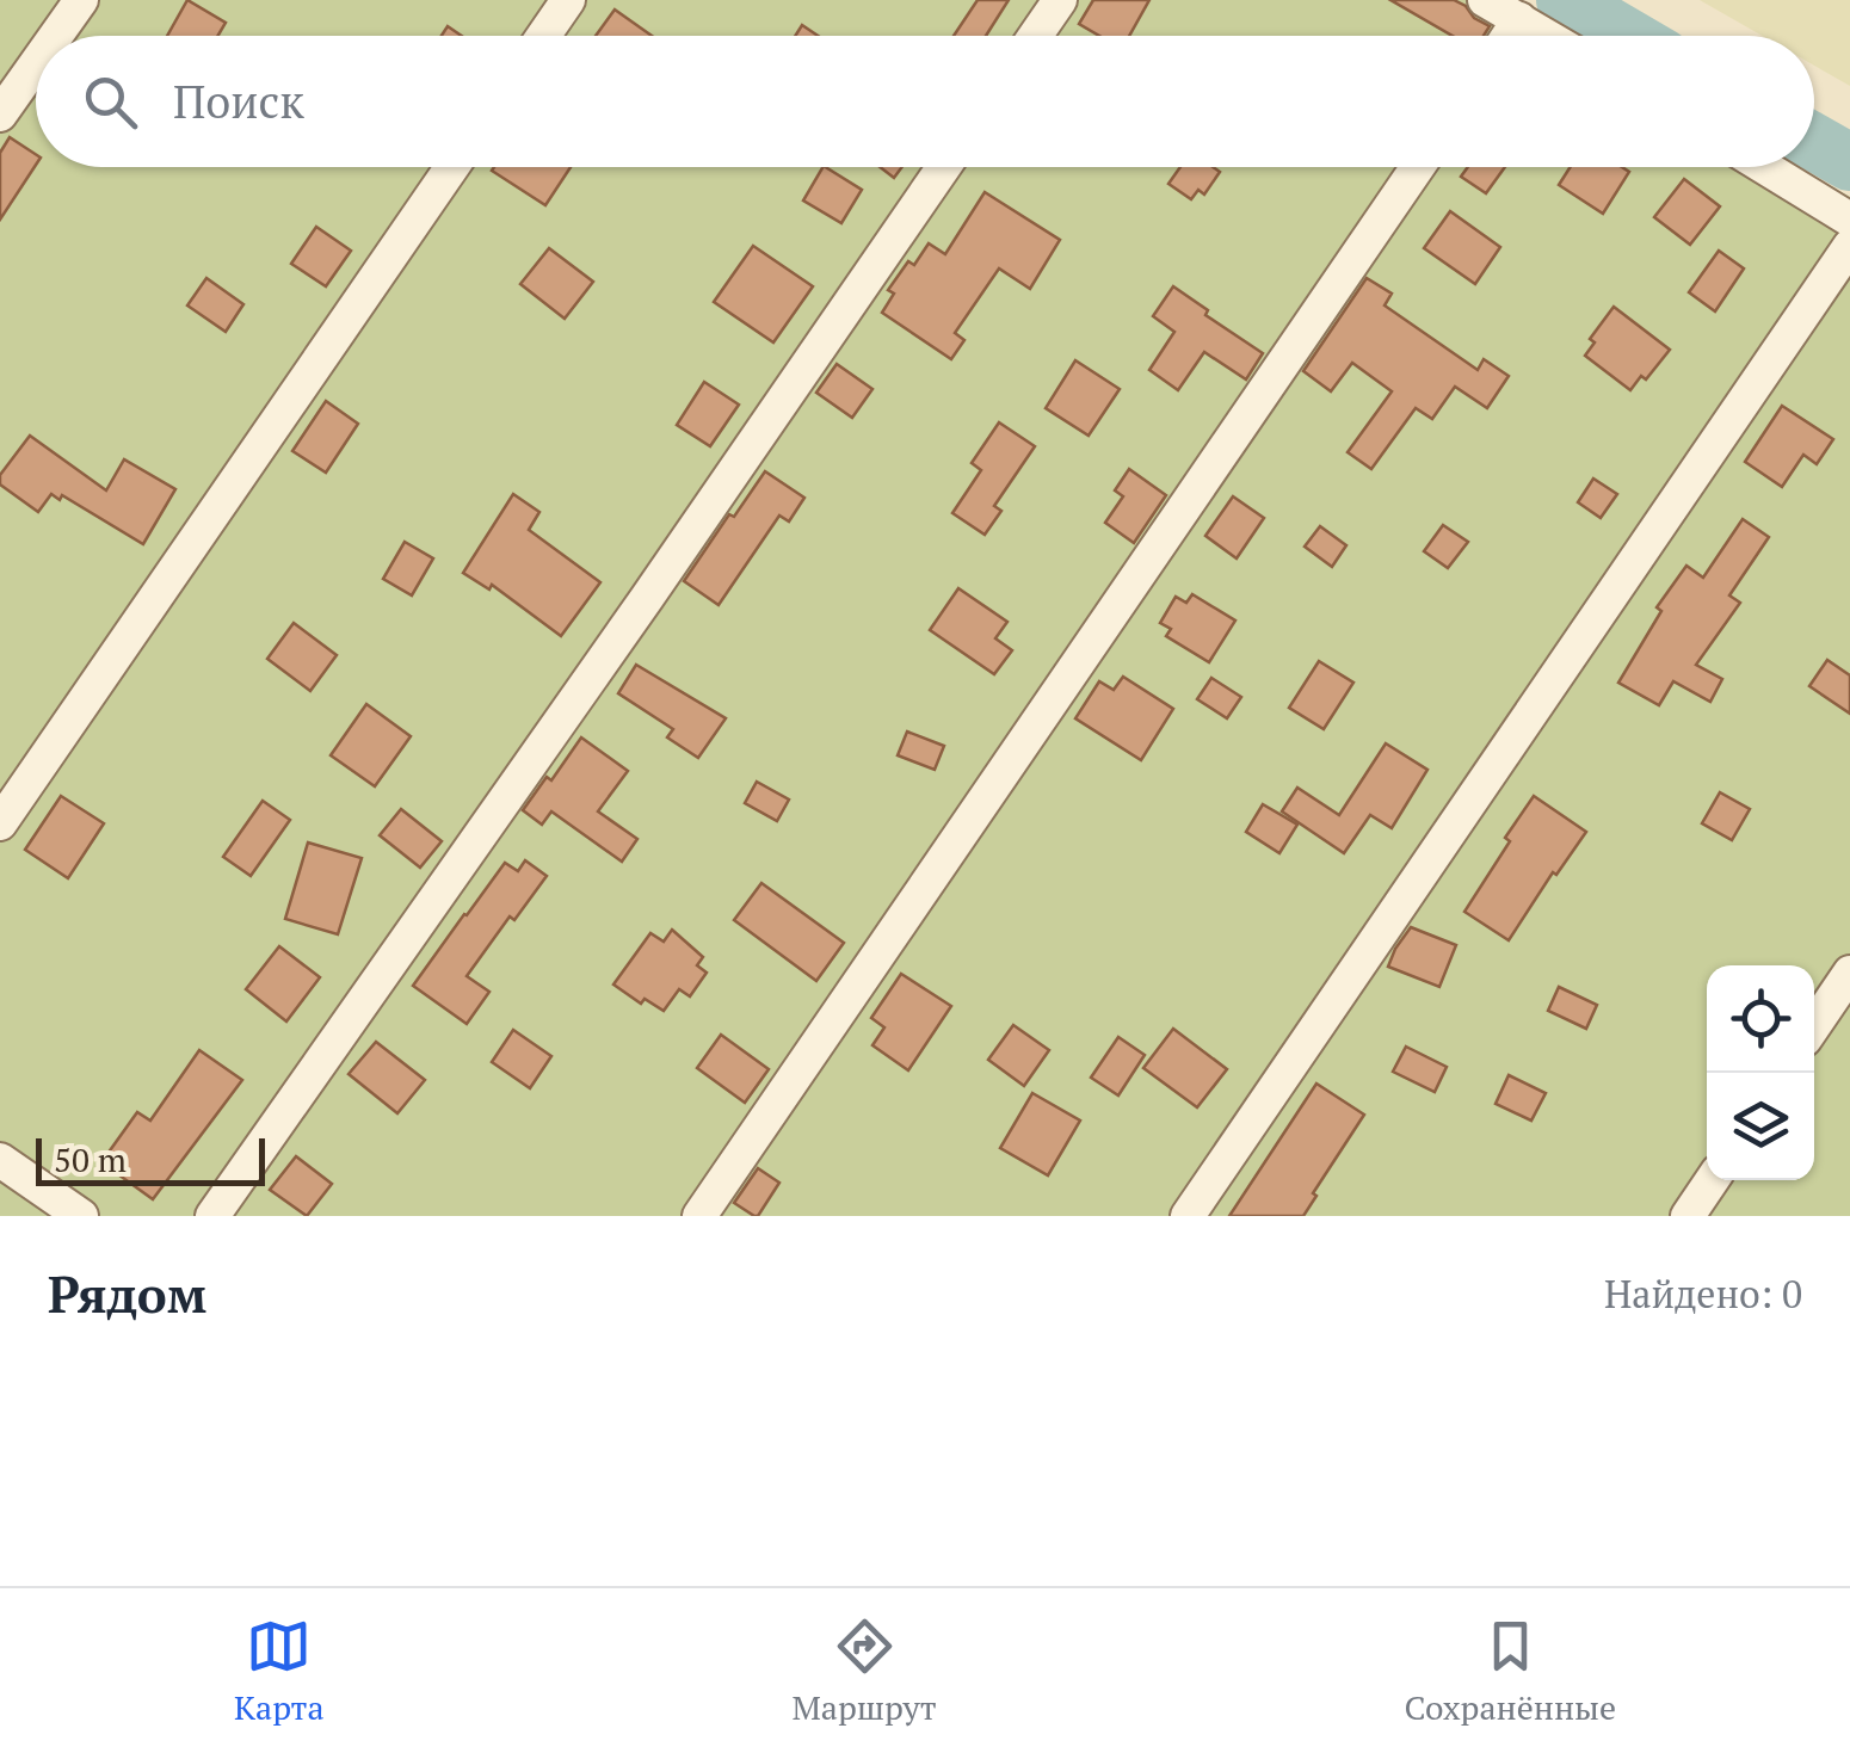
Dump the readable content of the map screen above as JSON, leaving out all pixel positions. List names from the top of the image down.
{
  "scale_bar": "50 m",
  "page": {
    "search": "Поиск",
    "scale": "50 m",
    "heading": ["Рядом", "Найдено: 0"],
    "nav": ["Карта", "Маршрут", "Сохранённые"]
  }
}
